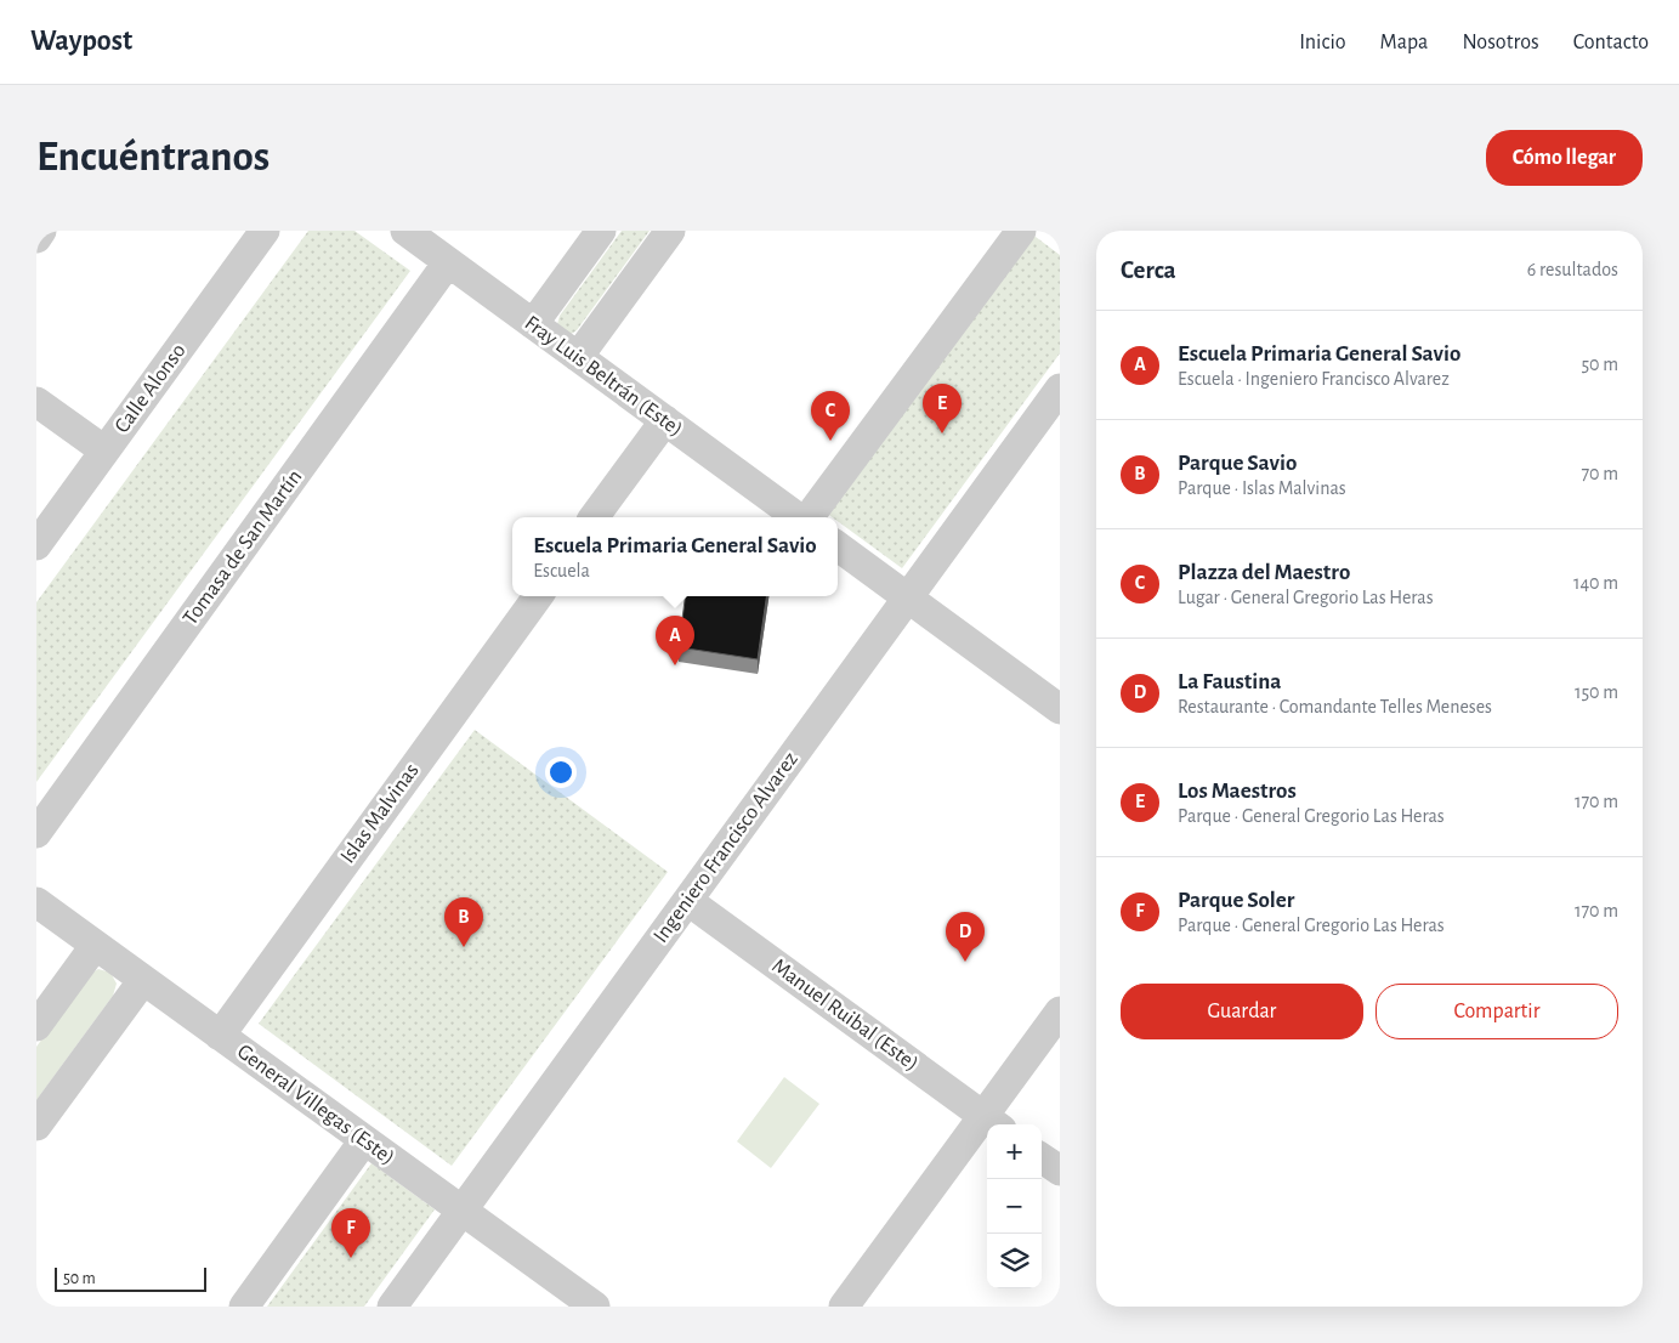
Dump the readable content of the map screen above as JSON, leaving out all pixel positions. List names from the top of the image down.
{
  "streets": {
    "street": [
      "Fray Luis Beltrán (Este)",
      "Calle Alonso",
      "Tomasa de San Martín",
      "Islas Malvinas",
      "Ingeniero Francisco Alvarez",
      "Manuel Ruibal (Este)",
      "General Villegas (Este)"
    ]
  },
  "crossings": [
    ["Fray Luis Beltrán (Este)", "Tomasa de San Martín"],
    ["Islas Malvinas", "General Villegas (Este)"],
    ["Ingeniero Francisco Alvarez", "Manuel Ruibal (Este)"],
    ["Ingeniero Francisco Alvarez", "General Villegas (Este)"]
  ],
  "scale_bar": "50 m",
  "page": {
    "header": "Waypost",
    "nav": [
      "Inicio",
      "Mapa",
      "Nosotros",
      "Contacto"
    ],
    "buttons": [
      "Cómo llegar",
      ["Guardar", "Compartir"]
    ],
    "title": "Encuéntranos",
    "heading": ["Cerca", "6 resultados"],
    "list": [
      {
        "mark": "A",
        "name": "Escuela Primaria General Savio",
        "note": "Escuela · Ingeniero Francisco Alvarez",
        "value": "50 m"
      },
      {
        "mark": "B",
        "name": "Parque Savio",
        "note": "Parque · Islas Malvinas",
        "value": "70 m"
      },
      {
        "mark": "C",
        "name": "Plazza del Maestro",
        "note": "Lugar · General Gregorio Las Heras",
        "value": "140 m"
      },
      {
        "mark": "D",
        "name": "La Faustina",
        "note": "Restaurante · Comandante Telles Meneses",
        "value": "150 m"
      },
      {
        "mark": "E",
        "name": "Los Maestros",
        "note": "Parque · General Gregorio Las Heras",
        "value": "170 m"
      },
      {
        "mark": "F",
        "name": "Parque Soler",
        "note": "Parque · General Gregorio Las Heras",
        "value": "170 m"
      }
    ],
    "pins": [
      "E",
      "C",
      "A",
      "B",
      "D",
      "F"
    ],
    "popup": ["Escuela Primaria General Savio", "Escuela"],
    "map_buttons": ["+", "−"],
    "scale": "50 m"
  }
}
